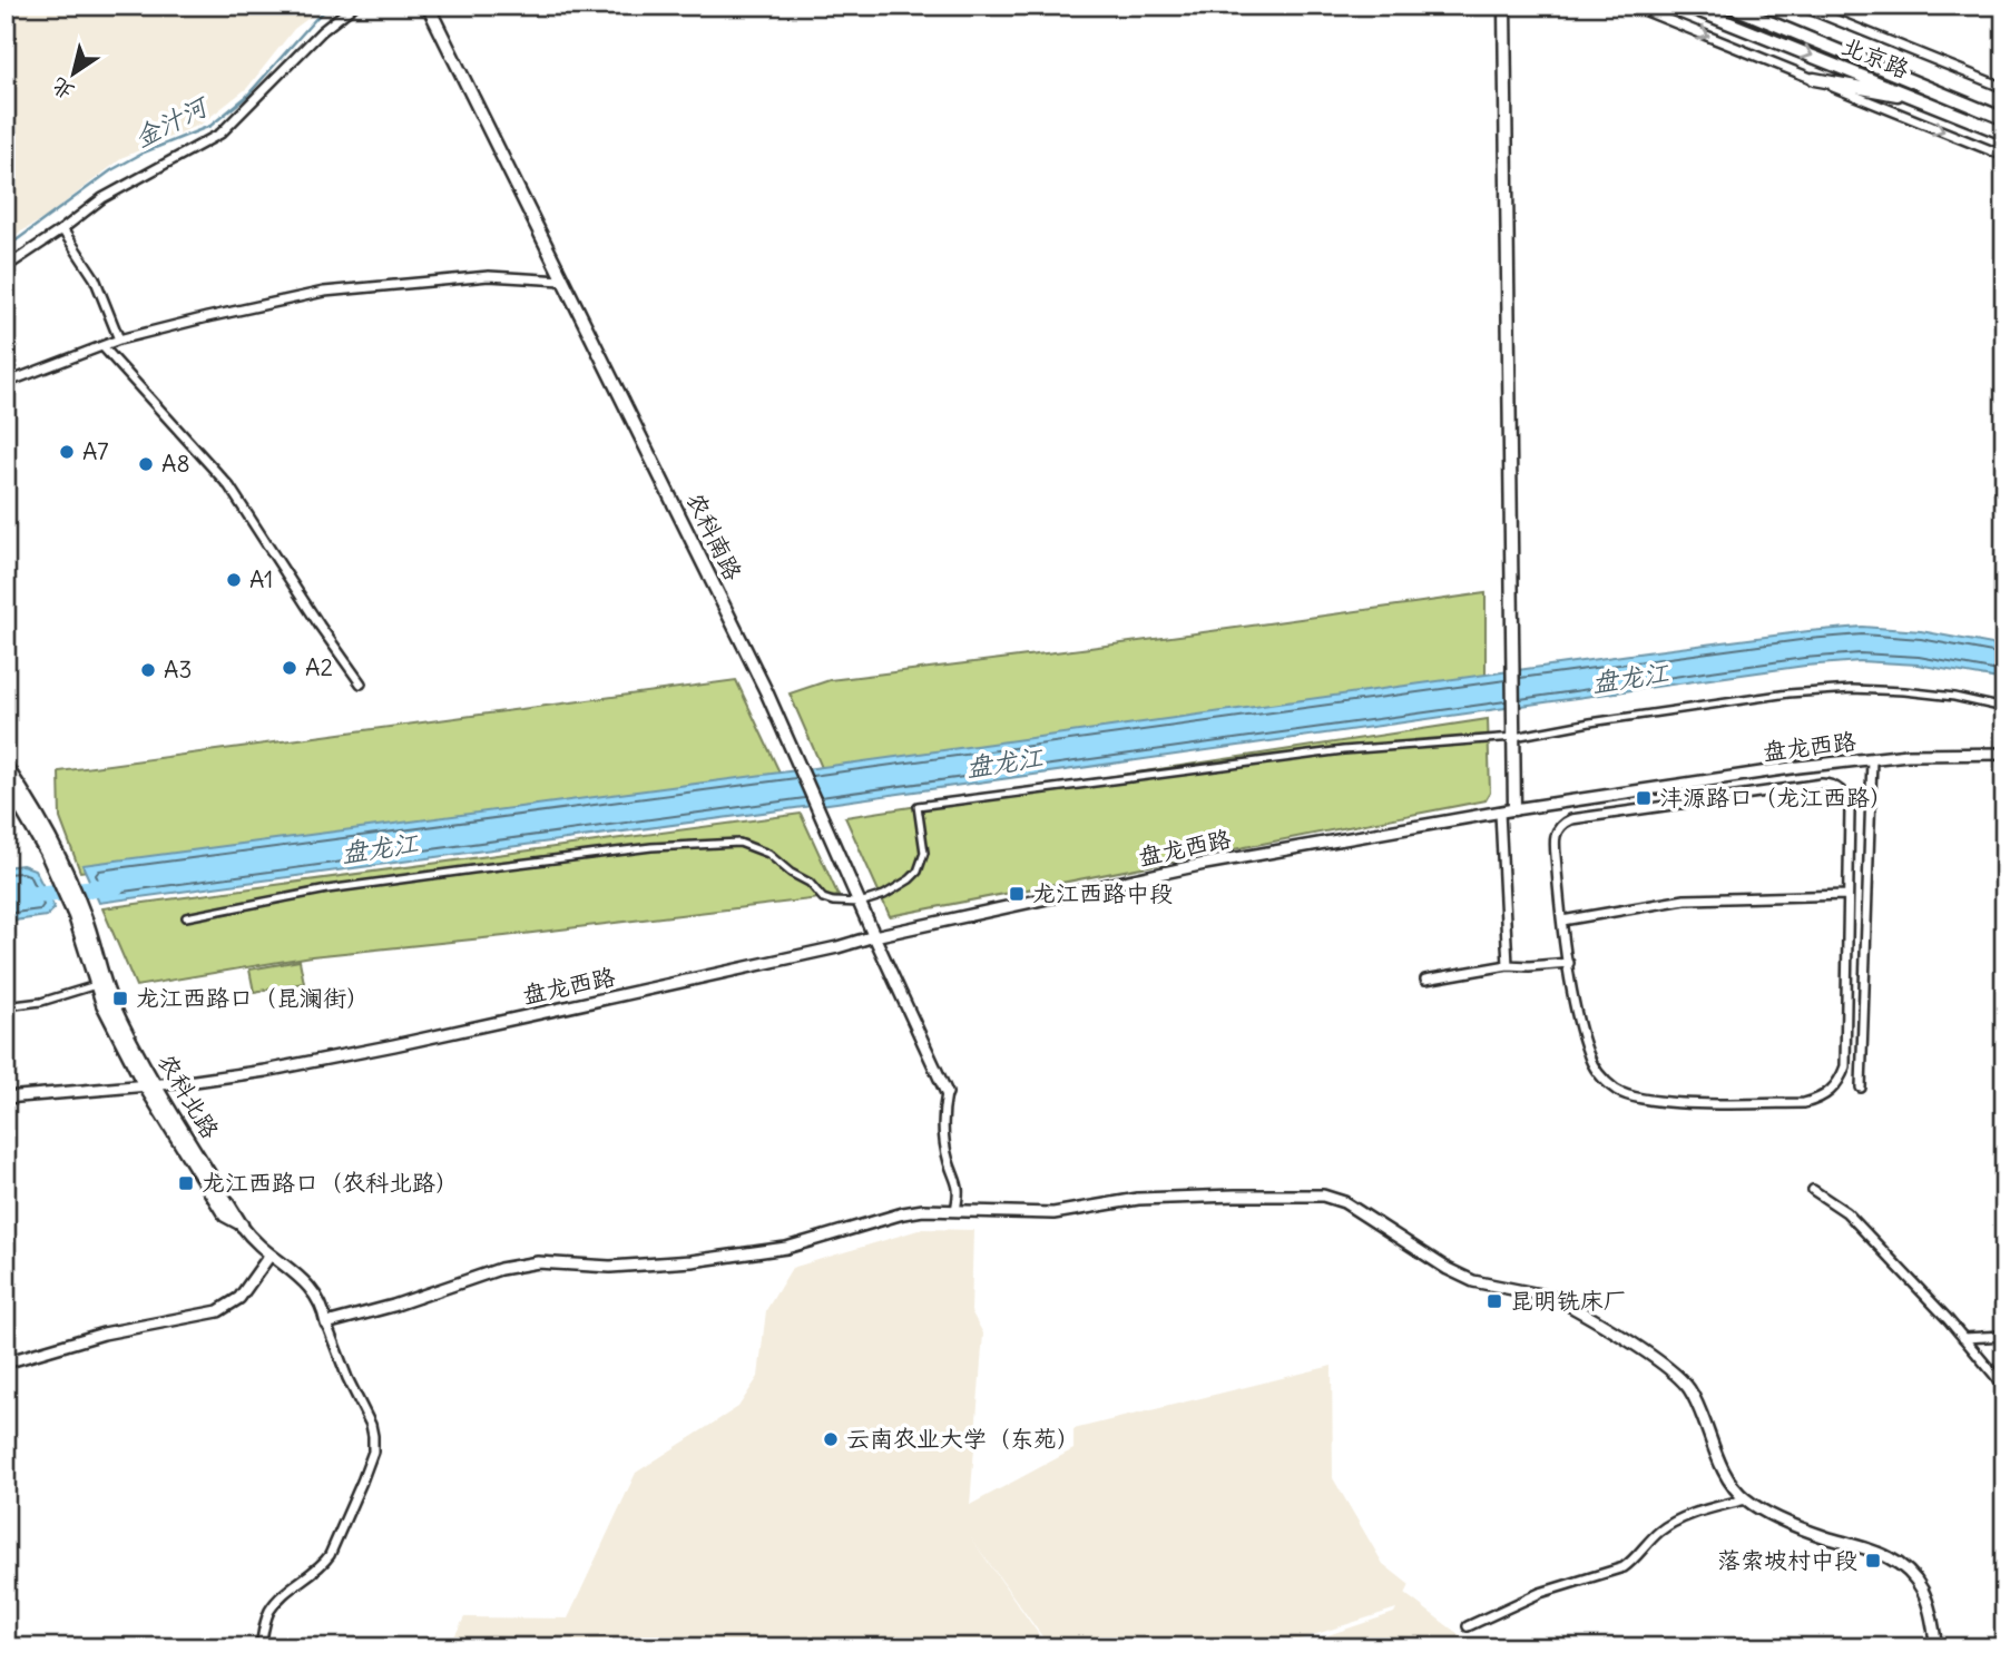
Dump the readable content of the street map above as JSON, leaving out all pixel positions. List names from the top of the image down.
{
  "streets": {
    "main road": ["北京路", "农科南路", "农科北路"],
    "street": ["盘龙西路"]
  },
  "crossings": [
    ["农科南路", "盘龙西路"],
    ["盘龙西路", "农科北路"]
  ],
  "water": ["金汁河", "盘龙江"],
  "places": {
    "other": [
      "A7",
      "A8",
      "A1",
      "A2",
      "A3",
      "云南农业大学（东苑）"
    ],
    "transit": [
      "沣源路口（龙江西路）",
      "龙江西路中段",
      "龙江西路口（昆澜街）",
      "龙江西路口（农科北路）",
      "昆明铣床厂",
      "落索坡村中段"
    ]
  },
  "north": "bottom left"
}
